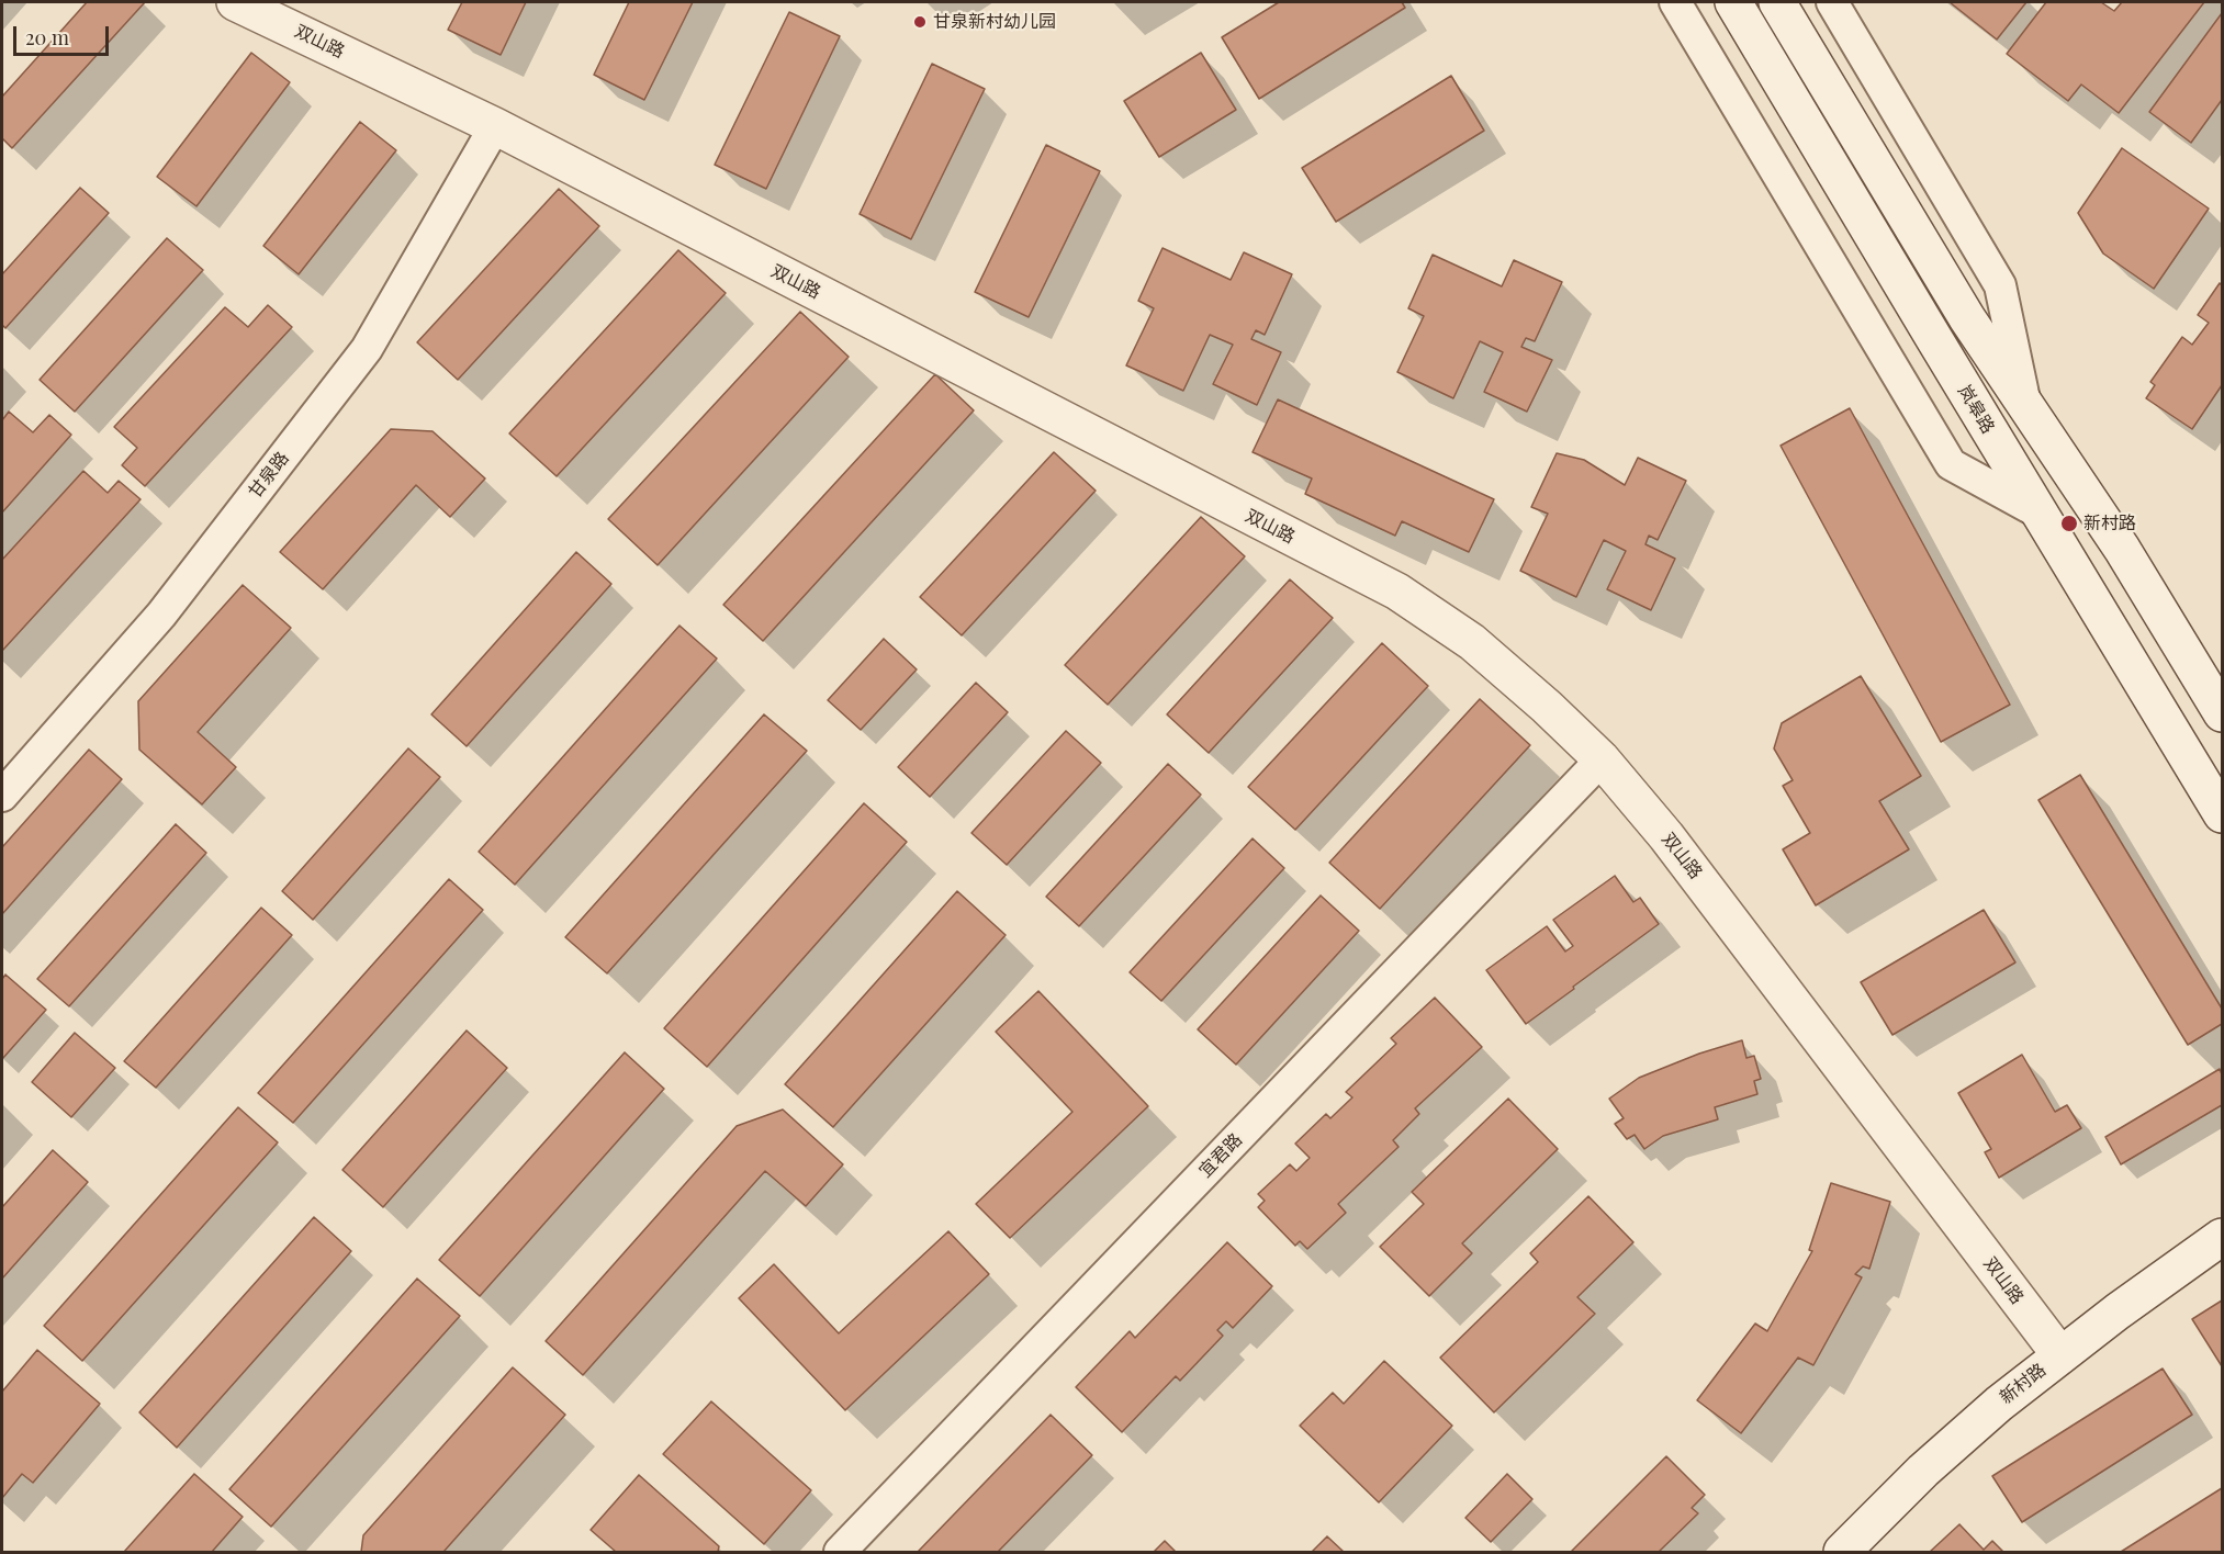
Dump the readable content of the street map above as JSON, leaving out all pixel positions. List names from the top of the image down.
{
  "streets": {
    "street": [
      "双山路",
      "岚皋路",
      "甘泉路",
      "宜君路",
      "新村路"
    ]
  },
  "crossings": [
    ["双山路", "甘泉路"],
    ["双山路", "宜君路"],
    ["双山路", "新村路"]
  ],
  "places": ["甘泉新村幼儿园", "新村路"],
  "scale_bar": "20 m"
}
